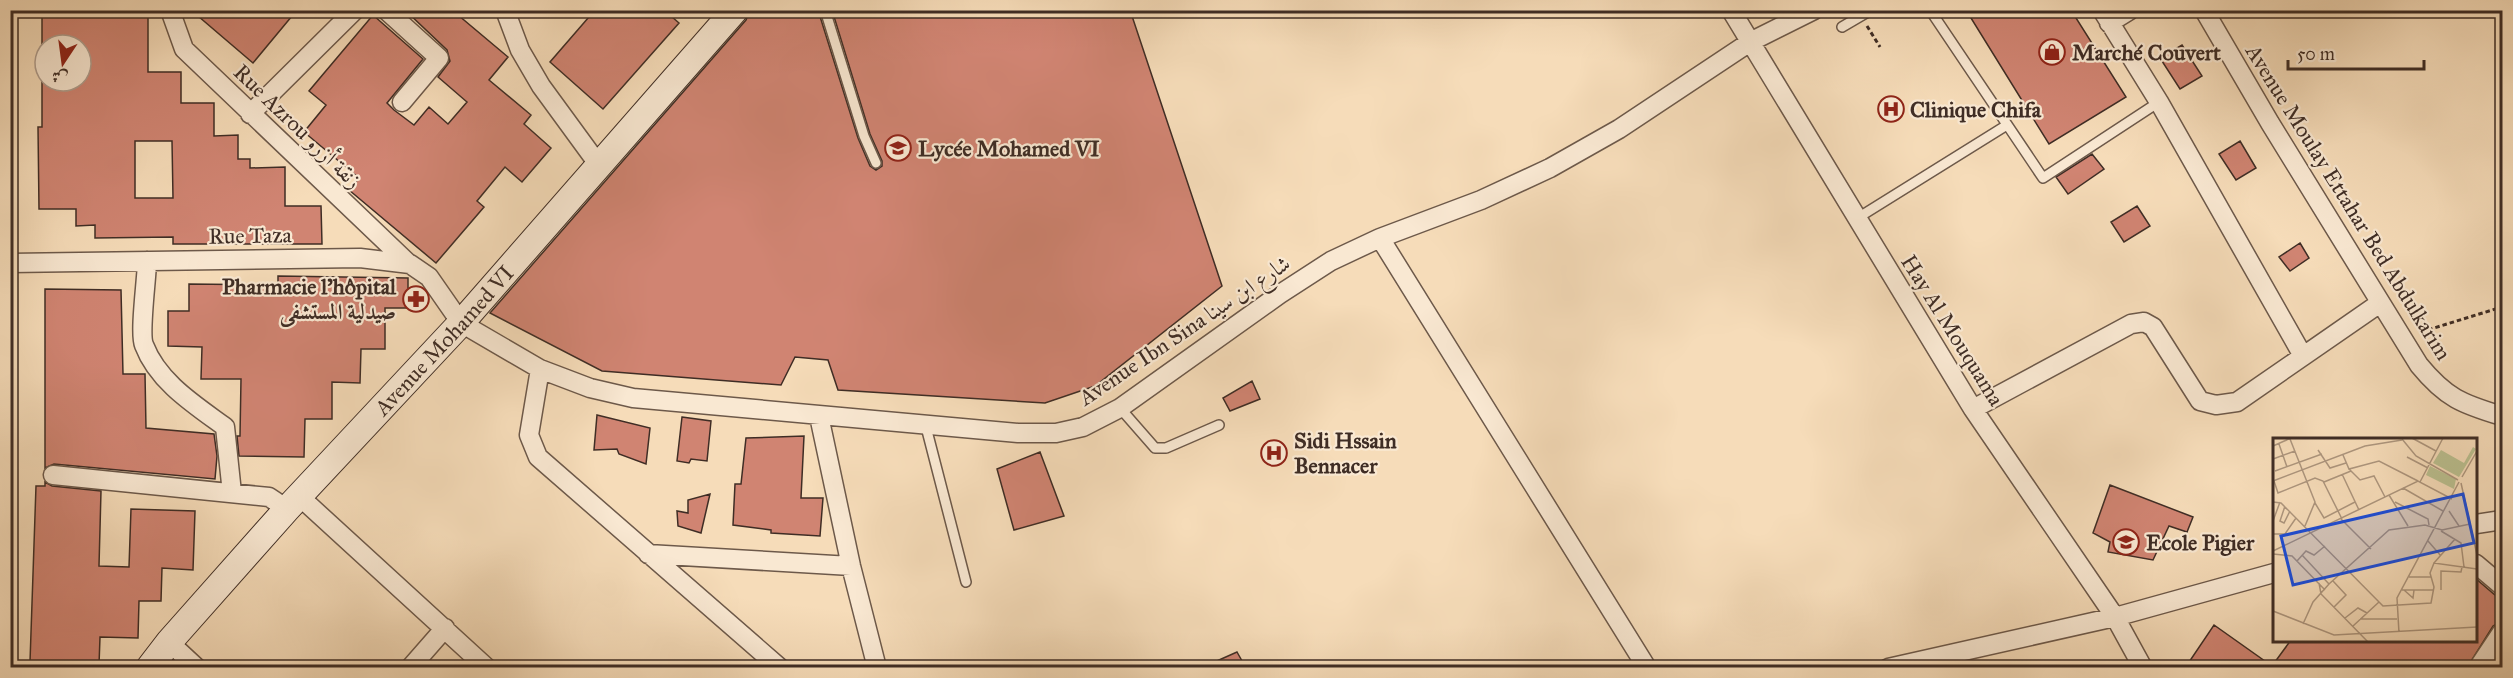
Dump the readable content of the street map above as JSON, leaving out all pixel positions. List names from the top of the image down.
{
  "streets": {
    "main road": ["Avenue Mohamed VI"],
    "street": [
      "Rue Azrou زنقة أزرو",
      "Avenue Moulay Ettahar Bed Abdulkarim",
      "Rue Taza",
      "Avenue Ibn Sina شارع ابن سينا",
      "Hay Al Mouquama"
    ]
  },
  "crossings": [
    ["Rue Azrou زنقة أزرو", "Rue Taza"],
    ["Avenue Ibn Sina شارع ابن سينا", "Hay Al Mouquama"],
    ["Avenue Ibn Sina شارع ابن سينا", "Avenue Mohamed VI"]
  ],
  "places": {
    "shop": ["Marché Couvert"],
    "hospital": ["Clinique Chifa", "Sidi Hssain Bennacer"],
    "school or university": ["Lycée Mohamed VI", "Ecole Pigier"],
    "pharmacy": ["Pharmacie l'hôpital صيدلية المستشفى"]
  },
  "scale_bar": "50 m",
  "north": "bottom"
}
